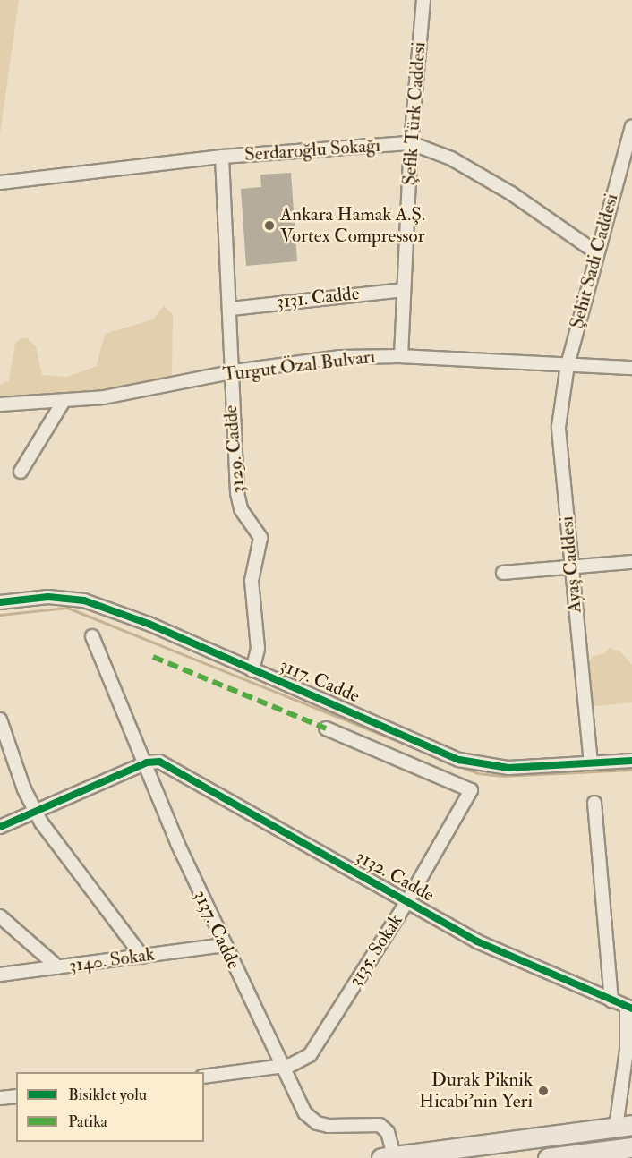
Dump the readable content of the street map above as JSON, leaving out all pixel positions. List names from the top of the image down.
{
  "streets": {
    "street": [
      "Şefik Türk Caddesi",
      "Serdaroğlu Sokağı",
      "Şehit Sadi Caddesi",
      "3131. Cadde",
      "Turgut Özal Bulvarı",
      "3129. Cadde",
      "Ayaş Caddesi",
      "3117. Cadde",
      "3132. Cadde",
      "3137. Cadde",
      "3135. Sokak",
      "3140. Sokak"
    ]
  },
  "crossings": [
    ["Şefik Türk Caddesi", "Serdaroğlu Sokağı"],
    ["Şefik Türk Caddesi", "3131. Cadde"],
    ["Şefik Türk Caddesi", "Turgut Özal Bulvarı"],
    ["Serdaroğlu Sokağı", "Şehit Sadi Caddesi"],
    ["Serdaroğlu Sokağı", "3129. Cadde"],
    ["Şehit Sadi Caddesi", "Turgut Özal Bulvarı"],
    ["Şehit Sadi Caddesi", "Ayaş Caddesi"],
    ["3131. Cadde", "3129. Cadde"],
    ["Turgut Özal Bulvarı", "3129. Cadde"],
    ["Turgut Özal Bulvarı", "Ayaş Caddesi"],
    ["3129. Cadde", "3117. Cadde"],
    ["Ayaş Caddesi", "3117. Cadde"],
    ["3132. Cadde", "3137. Cadde"],
    ["3132. Cadde", "3135. Sokak"],
    ["3137. Cadde", "3135. Sokak"],
    ["3137. Cadde", "3140. Sokak"]
  ],
  "places": ["Ankara Hamak A.Ş. Vortex Compressor", "Durak Piknik Hicabi'nin Yeri"],
  "legend": ["Bisiklet yolu", "Patika"]
}
